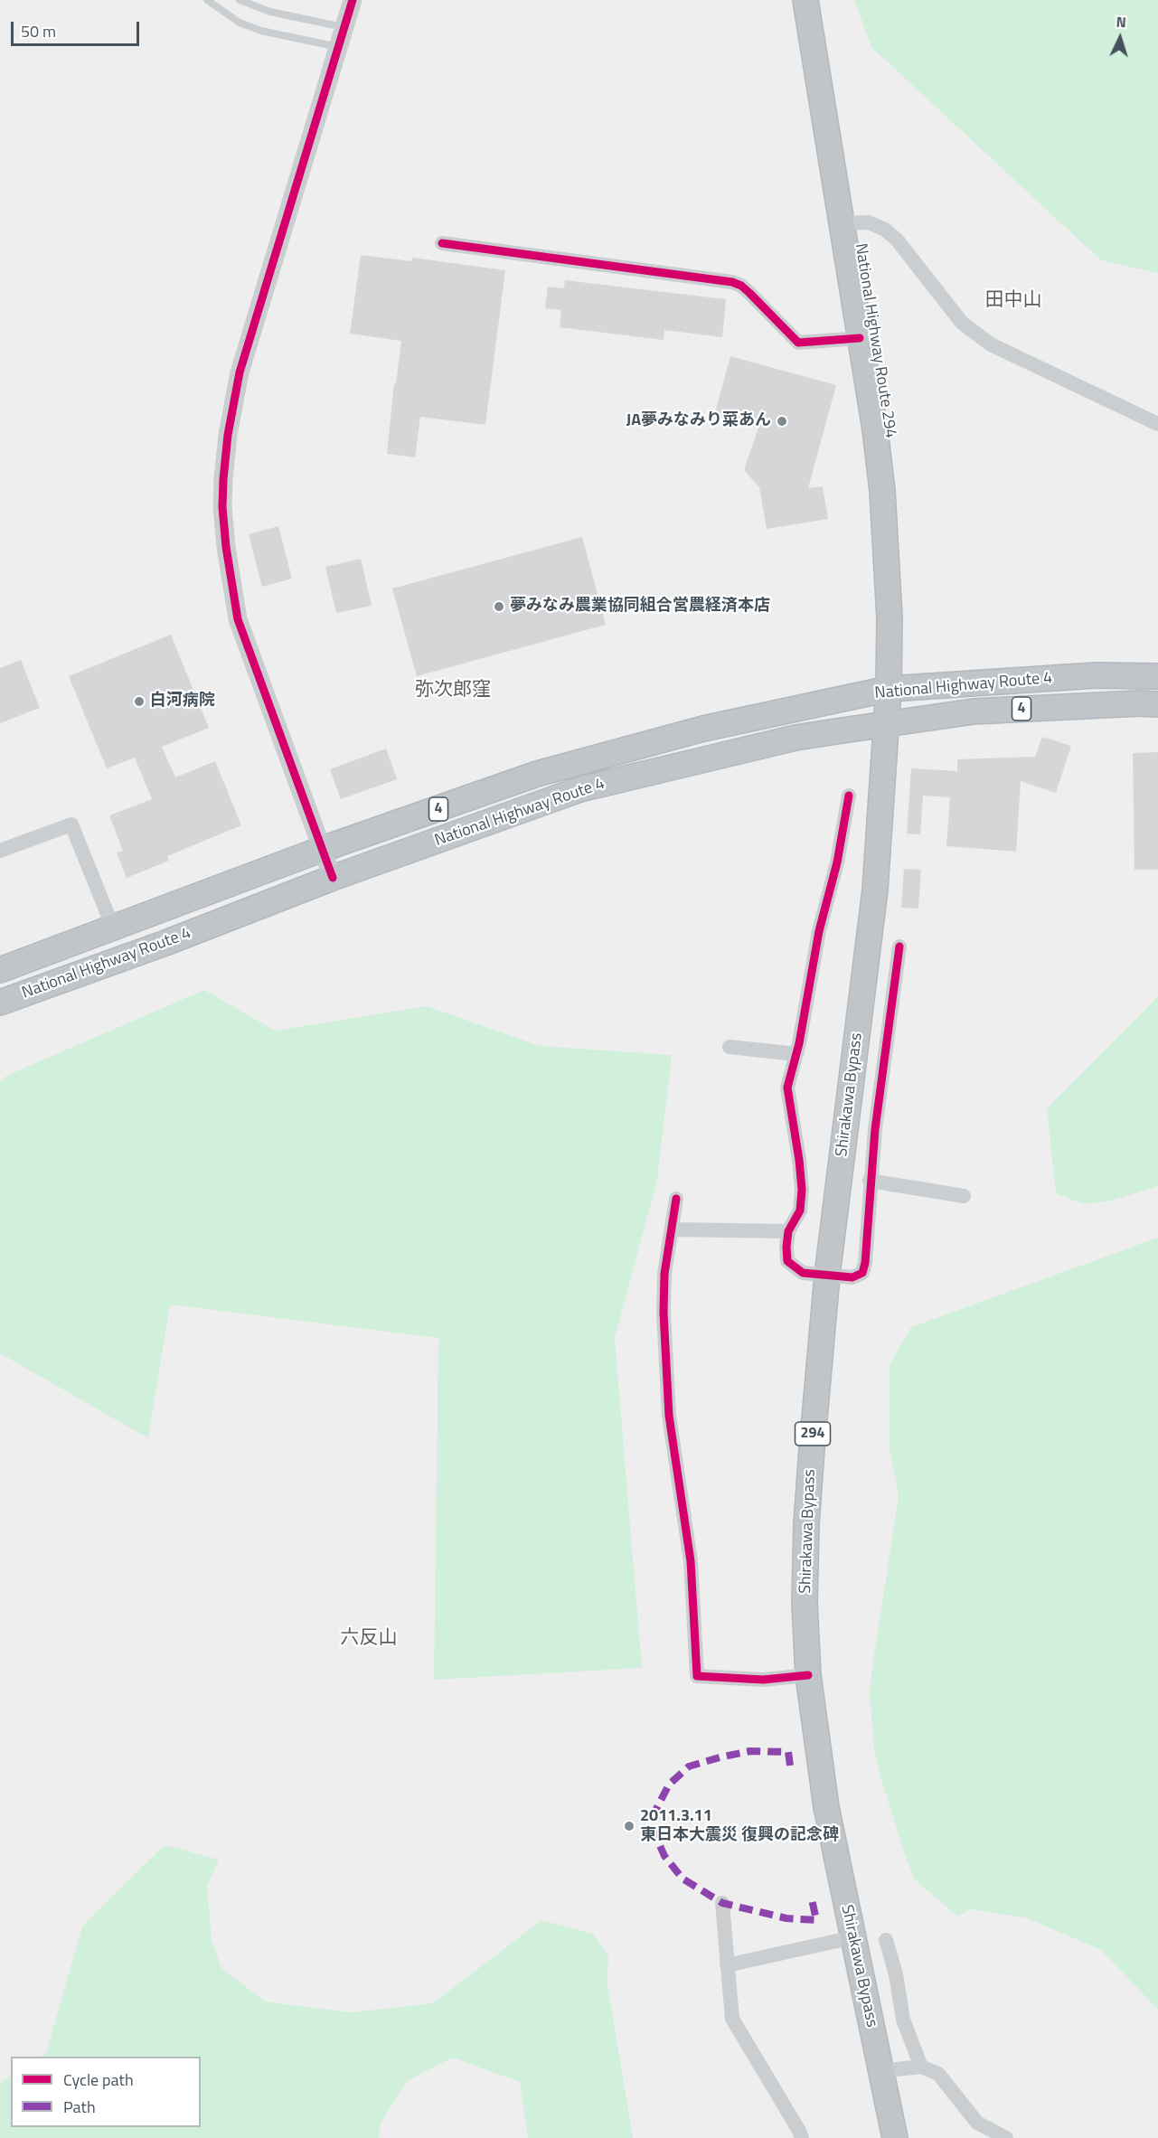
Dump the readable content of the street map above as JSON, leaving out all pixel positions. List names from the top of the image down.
{
  "streets": {
    "highway": [
      "National Highway Route 294",
      "National Highway Route 4",
      "4",
      "Shirakawa Bypass",
      "294"
    ]
  },
  "crossings": [
    ["National Highway Route 294", "National Highway Route 4"],
    ["National Highway Route 294", "Shirakawa Bypass"],
    ["National Highway Route 4", "Shirakawa Bypass"]
  ],
  "districts": ["田中山", "弥次郎窪", "六反山"],
  "places": [
    "JA夢みなみり菜あん",
    "夢みなみ農業協同組合営農経済本店",
    "白河病院",
    "2011.3.11 東日本大震災 復興の記念碑"
  ],
  "legend": ["Cycle path", "Path"],
  "scale_bar": "50 m",
  "north": "top"
}
